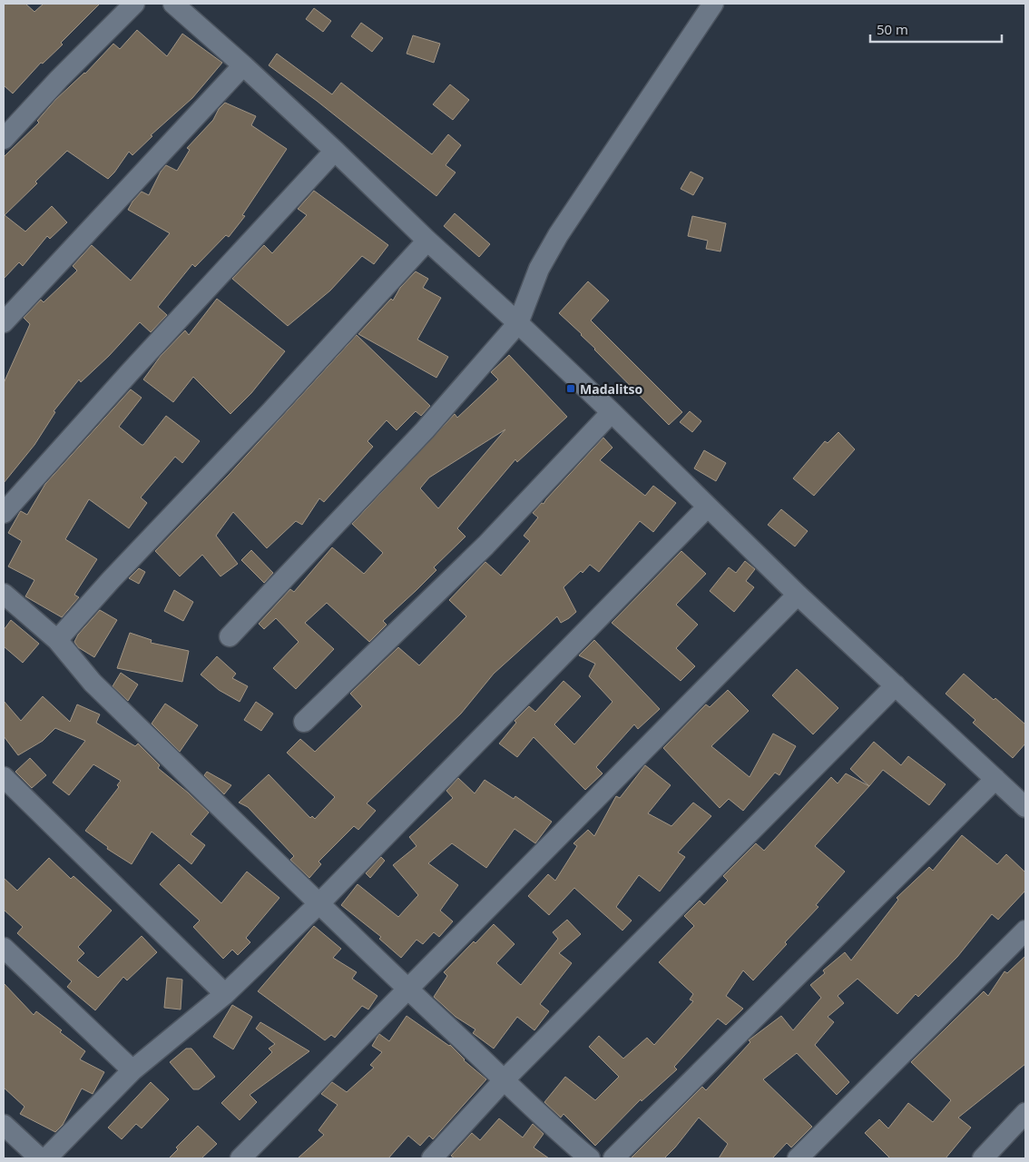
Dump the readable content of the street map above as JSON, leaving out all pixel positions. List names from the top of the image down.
{
  "places": {
    "transit": ["Madalitso"]
  },
  "scale_bar": "50 m"
}
